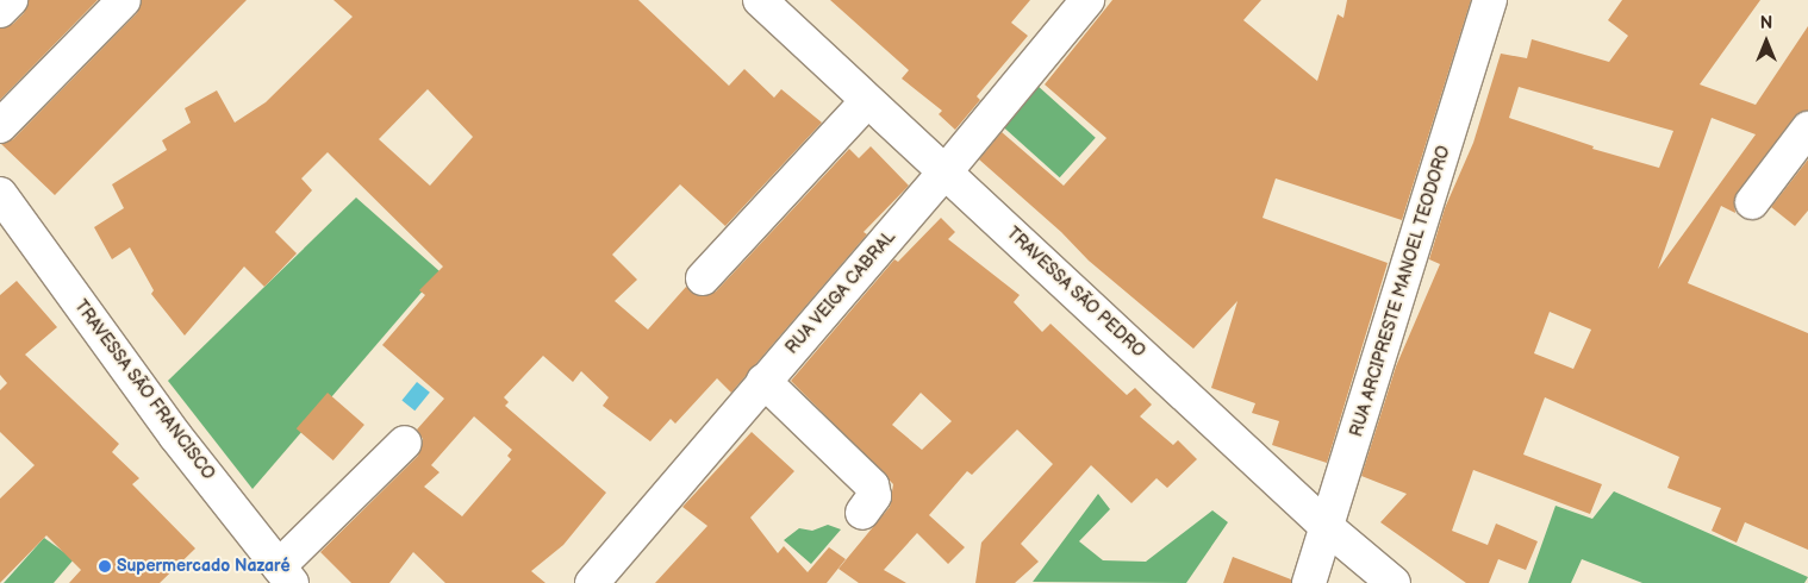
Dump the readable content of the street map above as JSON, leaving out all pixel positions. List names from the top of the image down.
{
  "streets": {
    "street": [
      "RUA ARCIPRESTE MANOEL TEODORO",
      "RUA VEIGA CABRAL",
      "TRAVESSA SÃO PEDRO",
      "TRAVESSA SÃO FRANCISCO"
    ]
  },
  "crossings": [
    ["RUA ARCIPRESTE MANOEL TEODORO", "TRAVESSA SÃO PEDRO"],
    ["RUA VEIGA CABRAL", "TRAVESSA SÃO PEDRO"]
  ],
  "places": ["Supermercado Nazaré"],
  "north": "top"
}
